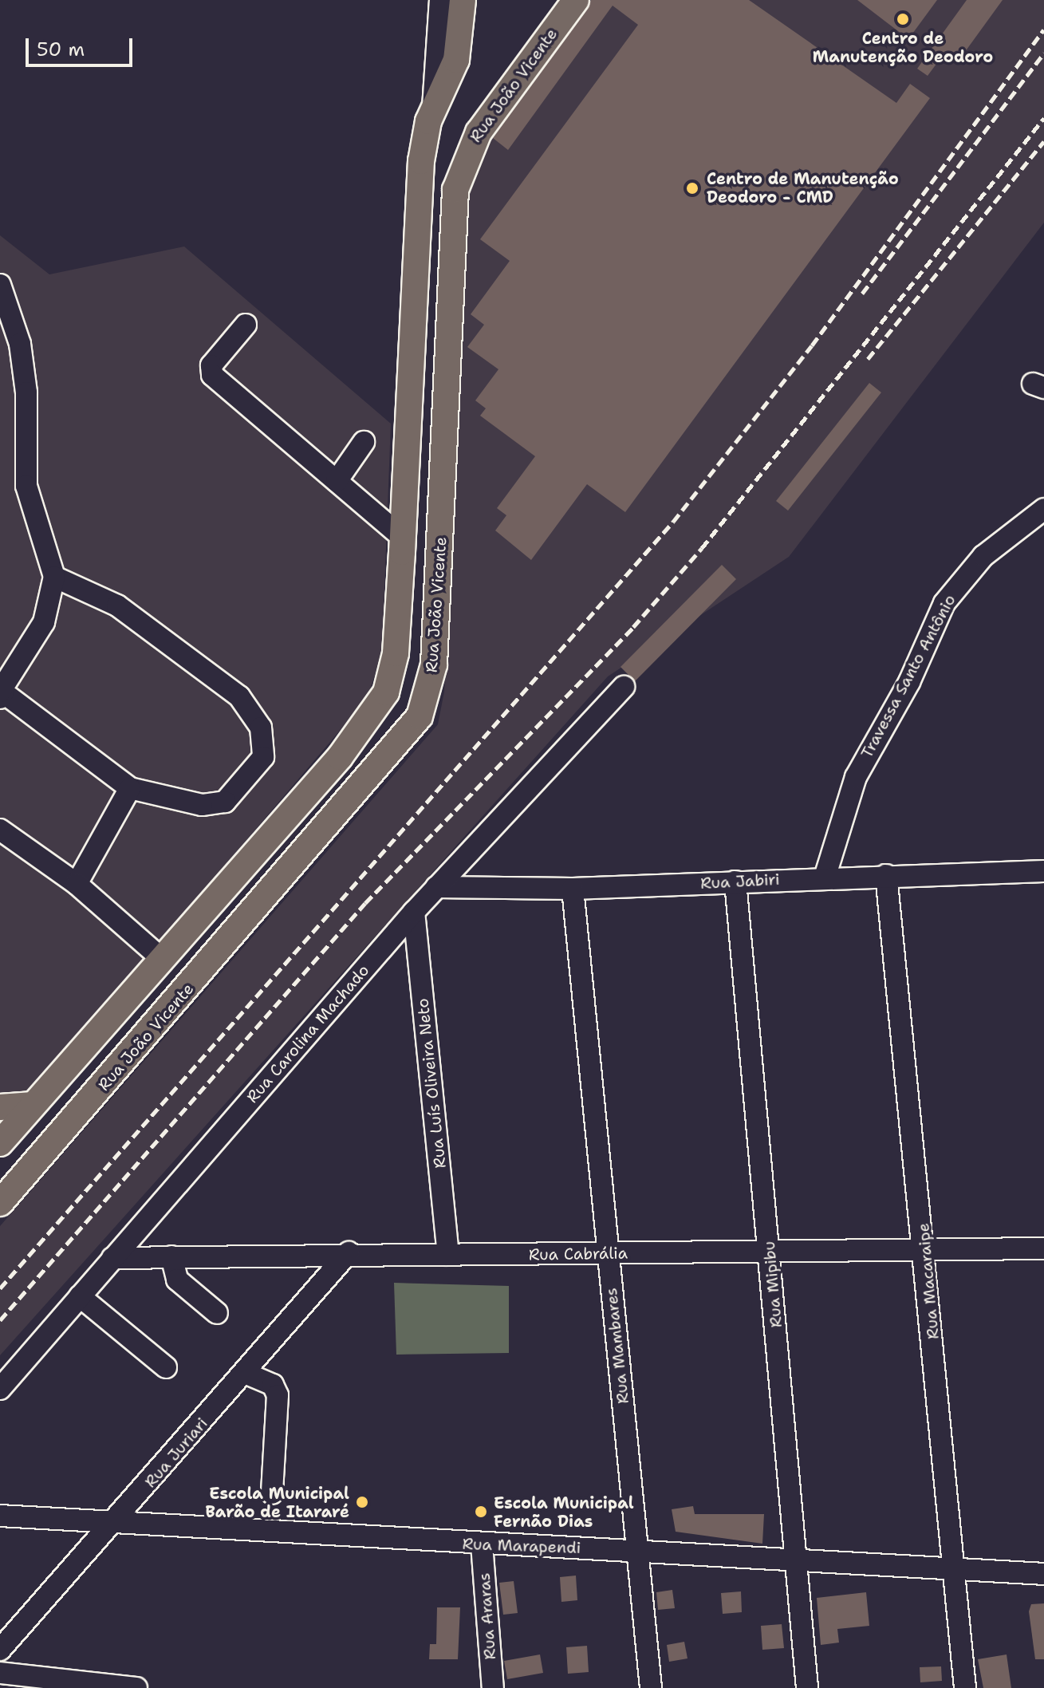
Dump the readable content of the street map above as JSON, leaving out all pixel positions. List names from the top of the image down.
{
  "streets": {
    "main road": ["Rua João Vicente"],
    "street": [
      "Travessa Santo Antônio",
      "Rua Jabiri",
      "Rua Carolina Machado",
      "Rua Luís Oliveira Neto",
      "Rua Cabrália",
      "Rua Macaraipe",
      "Rua Mipibu",
      "Rua Mambares",
      "Rua Juriari",
      "Rua Marapendi",
      "Rua Araras"
    ]
  },
  "crossings": [
    ["Travessa Santo Antônio", "Rua Jabiri"],
    ["Rua Jabiri", "Rua Carolina Machado"],
    ["Rua Jabiri", "Rua Macaraipe"],
    ["Rua Jabiri", "Rua Mipibu"],
    ["Rua Jabiri", "Rua Mambares"],
    ["Rua Carolina Machado", "Rua Luís Oliveira Neto"],
    ["Rua Carolina Machado", "Rua Cabrália"],
    ["Rua Luís Oliveira Neto", "Rua Cabrália"],
    ["Rua Cabrália", "Rua Macaraipe"],
    ["Rua Cabrália", "Rua Mipibu"],
    ["Rua Cabrália", "Rua Mambares"],
    ["Rua Cabrália", "Rua Juriari"],
    ["Rua Macaraipe", "Rua Marapendi"],
    ["Rua Mipibu", "Rua Marapendi"],
    ["Rua Mambares", "Rua Marapendi"],
    ["Rua Juriari", "Rua Marapendi"],
    ["Rua Marapendi", "Rua Araras"]
  ],
  "places": [
    "Centro de Manutenção Deodoro",
    "Centro de Manutenção Deodoro - CMD",
    "Escola Municipal Barão de Itararé",
    "Escola Municipal Fernão Dias"
  ],
  "scale_bar": "50 m"
}
